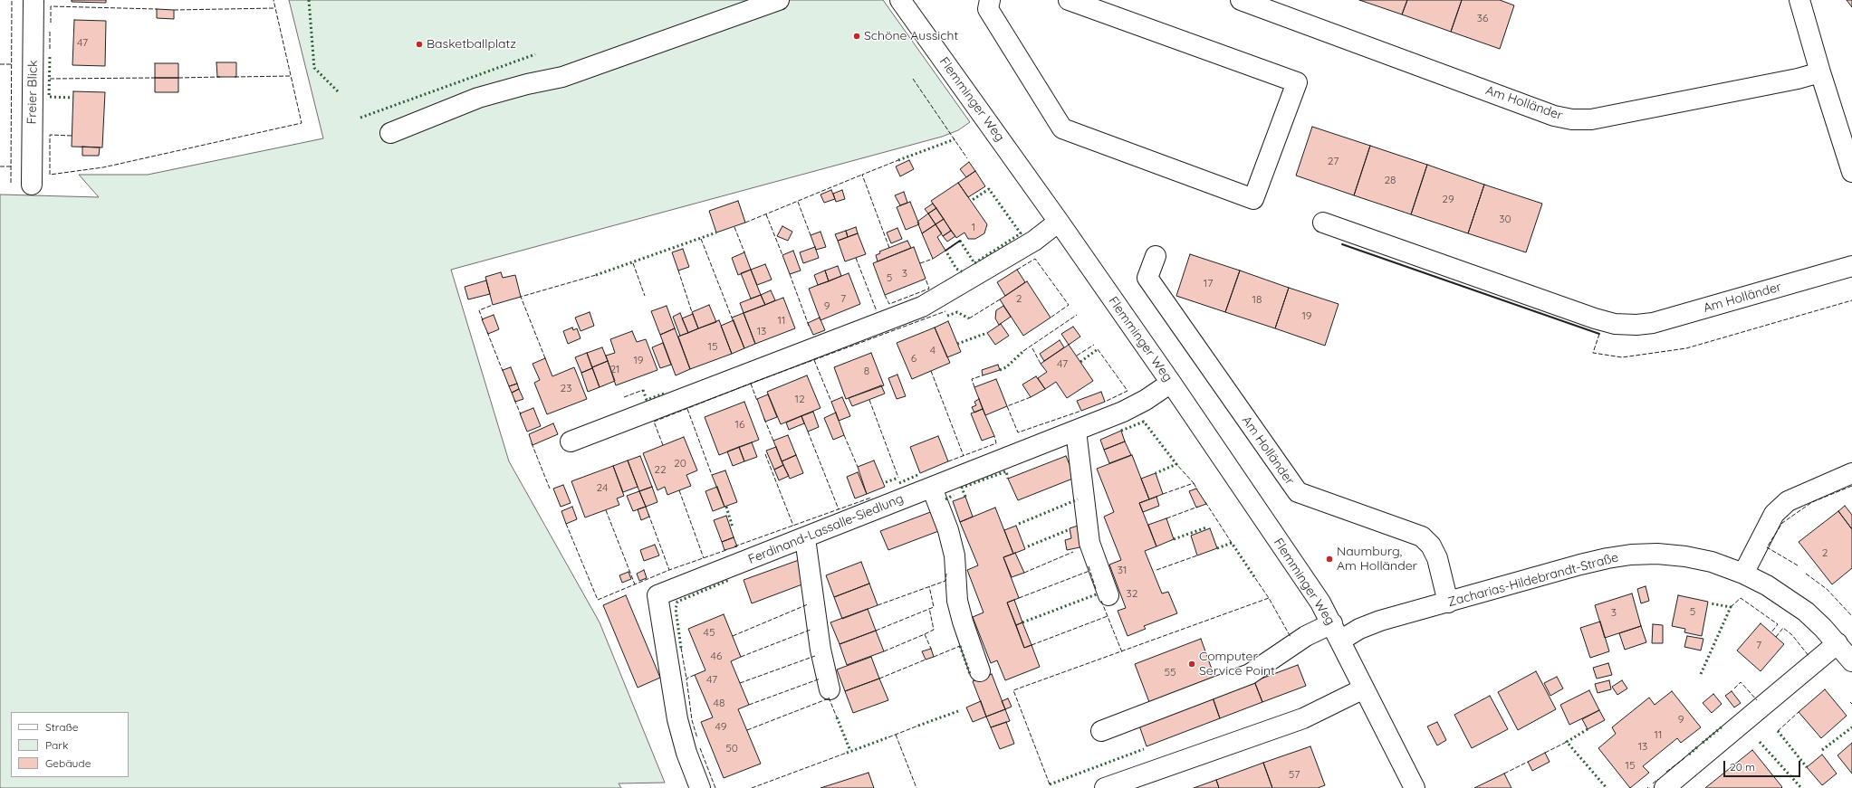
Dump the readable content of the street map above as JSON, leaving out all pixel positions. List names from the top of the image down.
{
  "streets": {
    "street": [
      "Freier Blick",
      "Flemminger Weg",
      "Am Holländer",
      "Ferdinand-Lassalle-Siedlung",
      "Zacharias-Hildebrandt-Straße"
    ]
  },
  "crossings": [
    ["Flemminger Weg", "Ferdinand-Lassalle-Siedlung"],
    ["Flemminger Weg", "Zacharias-Hildebrandt-Straße"],
    ["Am Holländer", "Zacharias-Hildebrandt-Straße"]
  ],
  "places": [
    "Schöne Aussicht",
    "Basketballplatz",
    "Naumburg, Am Holländer",
    "Computer Service Point"
  ],
  "house_numbers": [
    "36",
    "47",
    "27",
    "28",
    "29",
    "30",
    "1",
    "3",
    "5",
    "17",
    "7",
    "2",
    "18",
    "9",
    "19",
    "11",
    "13",
    "15",
    "4",
    "6",
    "19",
    "47",
    "21",
    "8",
    "23",
    "12",
    "16",
    "20",
    "22",
    "24",
    "2",
    "31",
    "32",
    "5",
    "3",
    "45",
    "7",
    "46",
    "55",
    "47",
    "48",
    "9",
    "49",
    "11",
    "13",
    "50",
    "15",
    "57"
  ],
  "legend": ["Straße", "Park", "Gebäude"],
  "scale_bar": "20 m"
}
